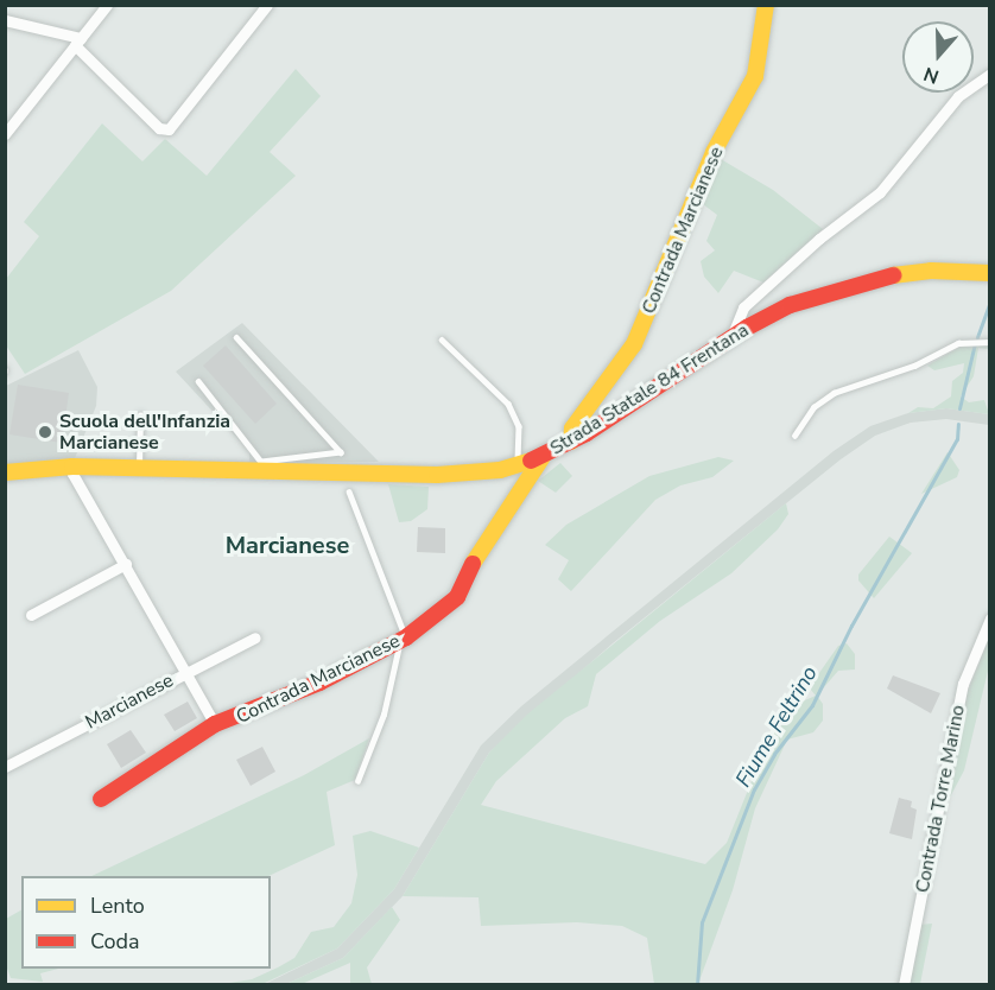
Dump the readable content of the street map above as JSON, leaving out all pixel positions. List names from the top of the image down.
{
  "streets": {
    "street": [
      "Contrada Marcianese",
      "Strada Statale 84 Frentana",
      "Marcianese",
      "Contrada Torre Marino"
    ]
  },
  "crossings": [
    ["Contrada Marcianese", "Strada Statale 84 Frentana"],
    ["Contrada Marcianese", "Marcianese"]
  ],
  "districts": ["Marcianese"],
  "water": ["Fiume Feltrino"],
  "places": ["Scuola dell'Infanzia Marcianese"],
  "legend": ["Lento", "Coda"],
  "north": "bottom"
}
